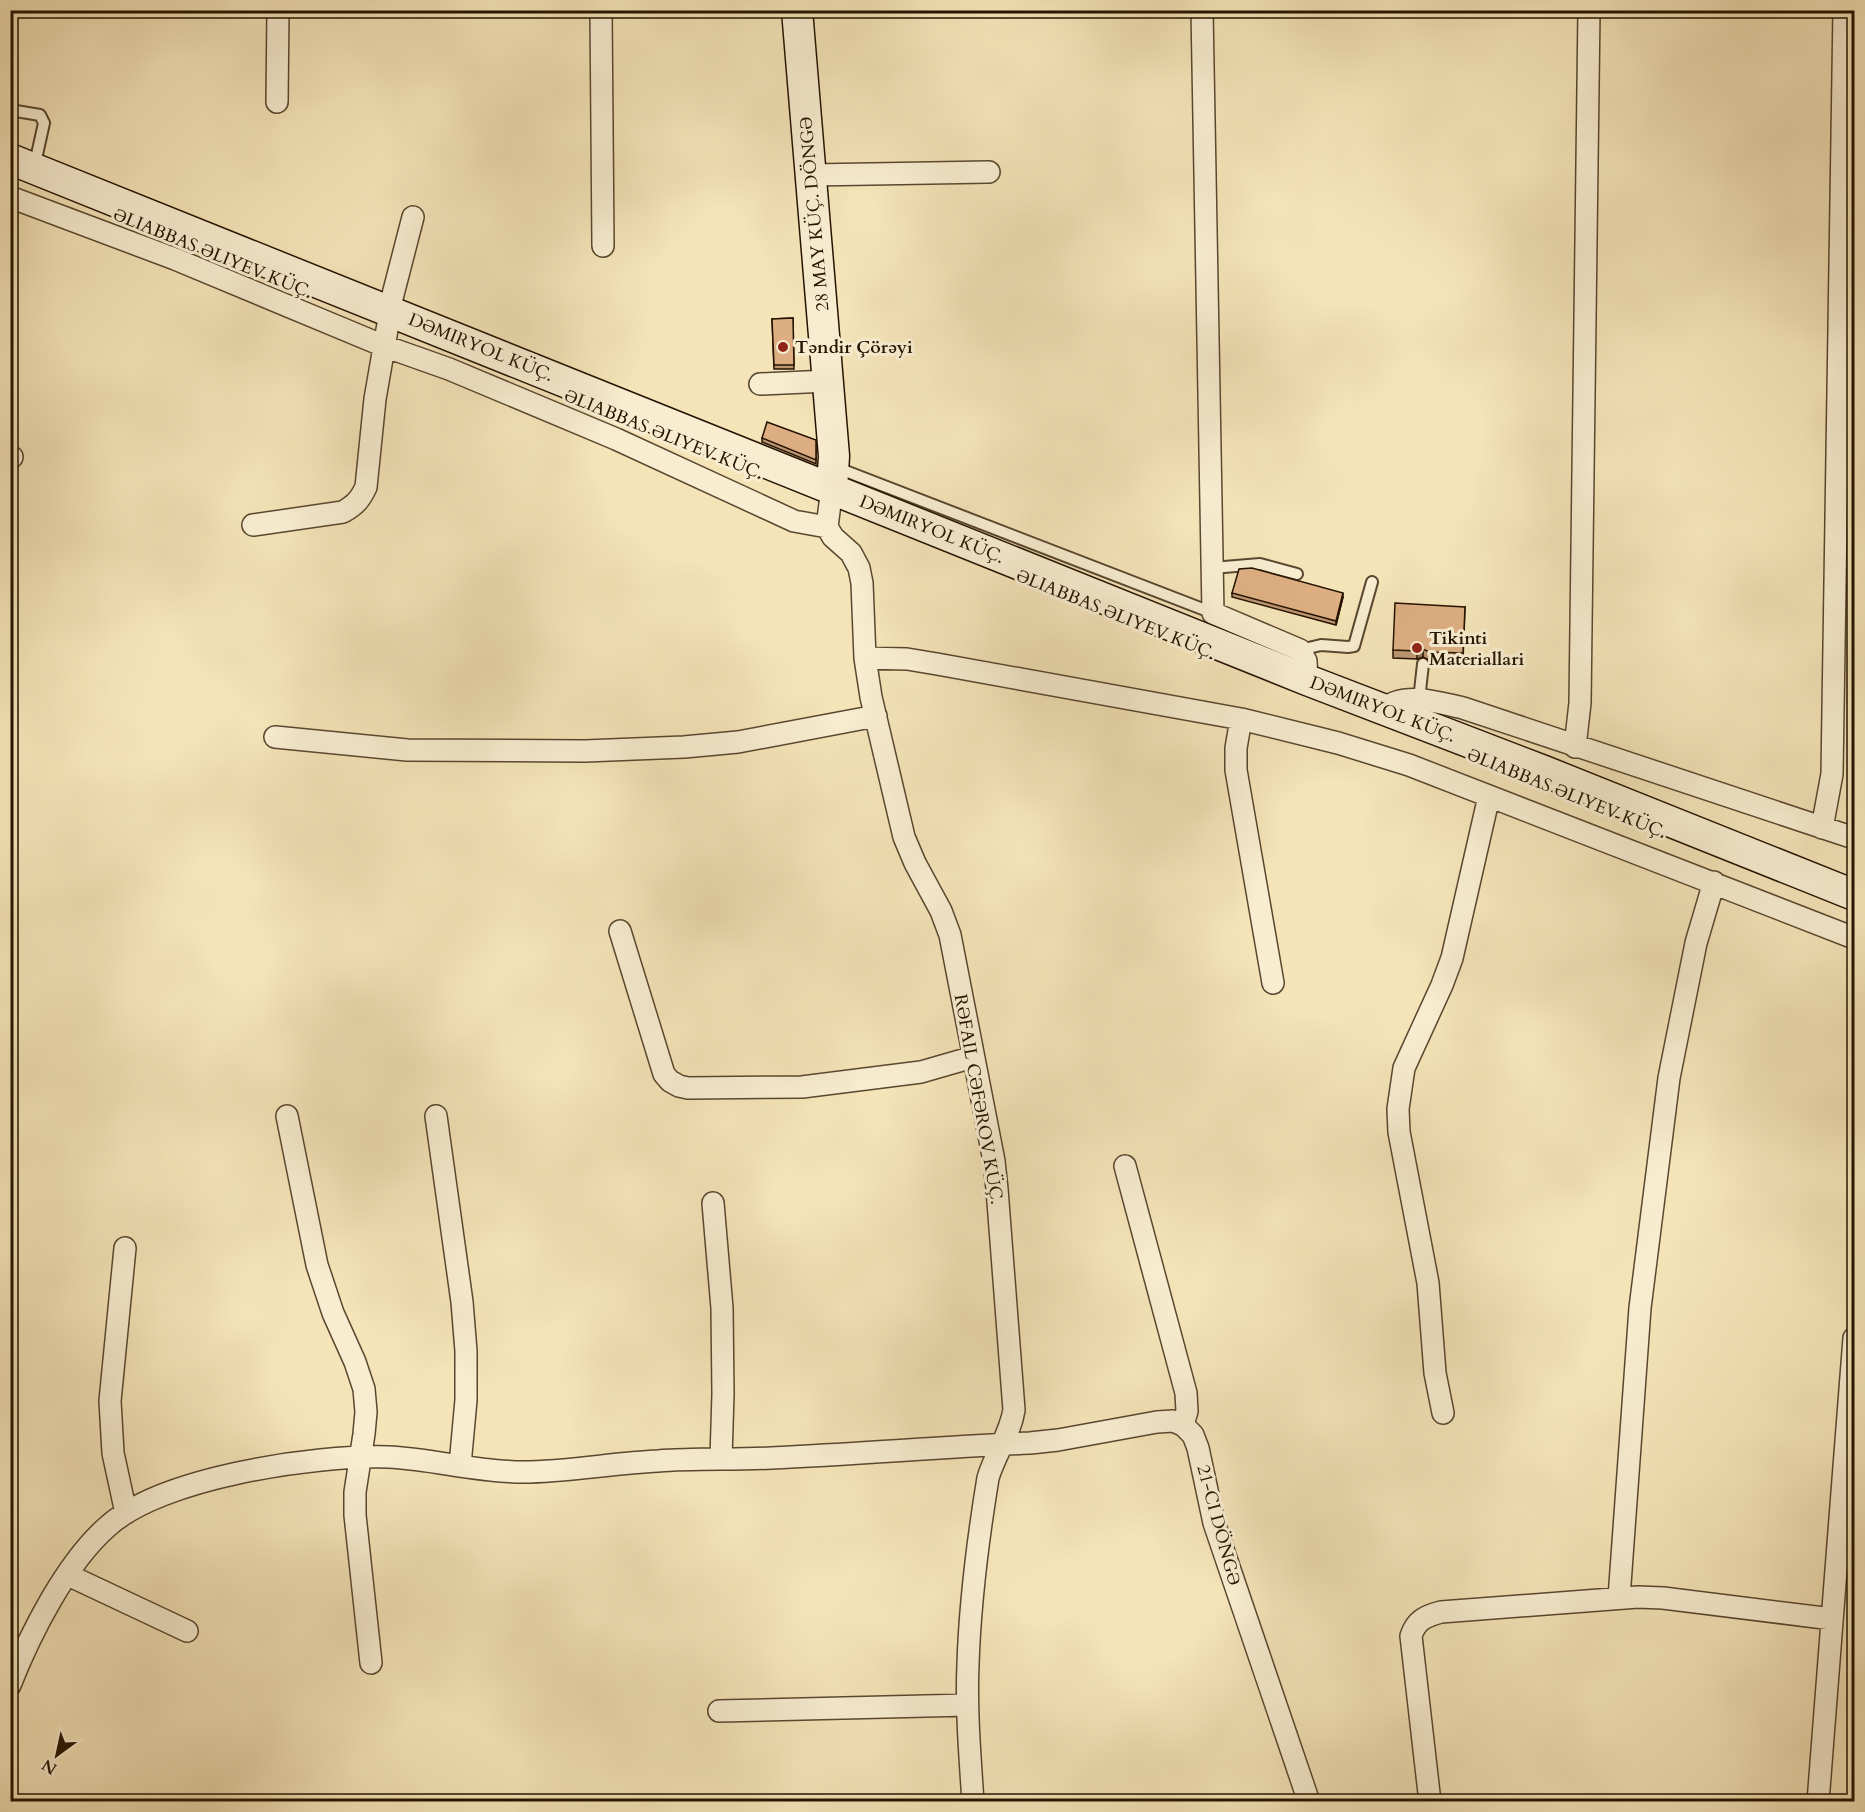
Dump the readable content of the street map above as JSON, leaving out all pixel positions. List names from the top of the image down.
{
  "streets": {
    "main road": ["28 MAY KÜÇ. DÖNGƏ", "ƏLIABBAS ƏLIYEV KÜÇ.", "DƏMIRYOL KÜÇ."],
    "street": ["RƏFAIL CƏFƏROV KÜÇ.", "21-CI DÖNGƏ"]
  },
  "crossings": [
    ["28 MAY KÜÇ. DÖNGƏ", "ƏLIABBAS ƏLIYEV KÜÇ."],
    ["28 MAY KÜÇ. DÖNGƏ", "DƏMIRYOL KÜÇ."],
    ["28 MAY KÜÇ. DÖNGƏ", "RƏFAIL CƏFƏROV KÜÇ."],
    ["ƏLIABBAS ƏLIYEV KÜÇ.", "DƏMIRYOL KÜÇ."],
    ["ƏLIABBAS ƏLIYEV KÜÇ.", "RƏFAIL CƏFƏROV KÜÇ."],
    ["DƏMIRYOL KÜÇ.", "RƏFAIL CƏFƏROV KÜÇ."]
  ],
  "places": ["Təndir Çörəyi", "Tikinti Materiallari"],
  "north": "bottom left"
}
